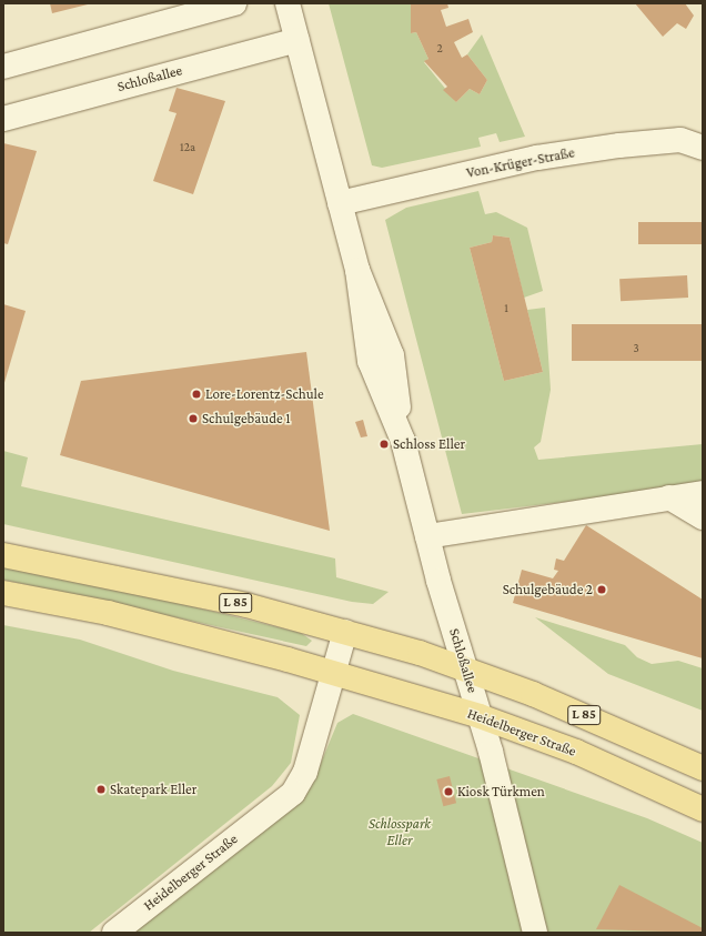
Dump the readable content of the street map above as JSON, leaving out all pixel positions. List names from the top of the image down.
{
  "streets": {
    "main road": ["L 85", "Heidelberger Straße"],
    "street": ["Schloßallee", "Von-Krüger-Straße"]
  },
  "crossings": [
    ["Schloßallee", "Von-Krüger-Straße"],
    ["Schloßallee", "L 85"],
    ["Schloßallee", "Heidelberger Straße"],
    ["L 85", "Heidelberger Straße"]
  ],
  "parks": ["Schlosspark Eller"],
  "places": [
    "Lore-Lorentz-Schule",
    "Schulgebäude 1",
    "Schloss Eller",
    "Schulgebäude 2",
    "Skatepark Eller",
    "Kiosk Türkmen"
  ],
  "house_numbers": [
    "2",
    "12a",
    "1",
    "3"
  ]
}
